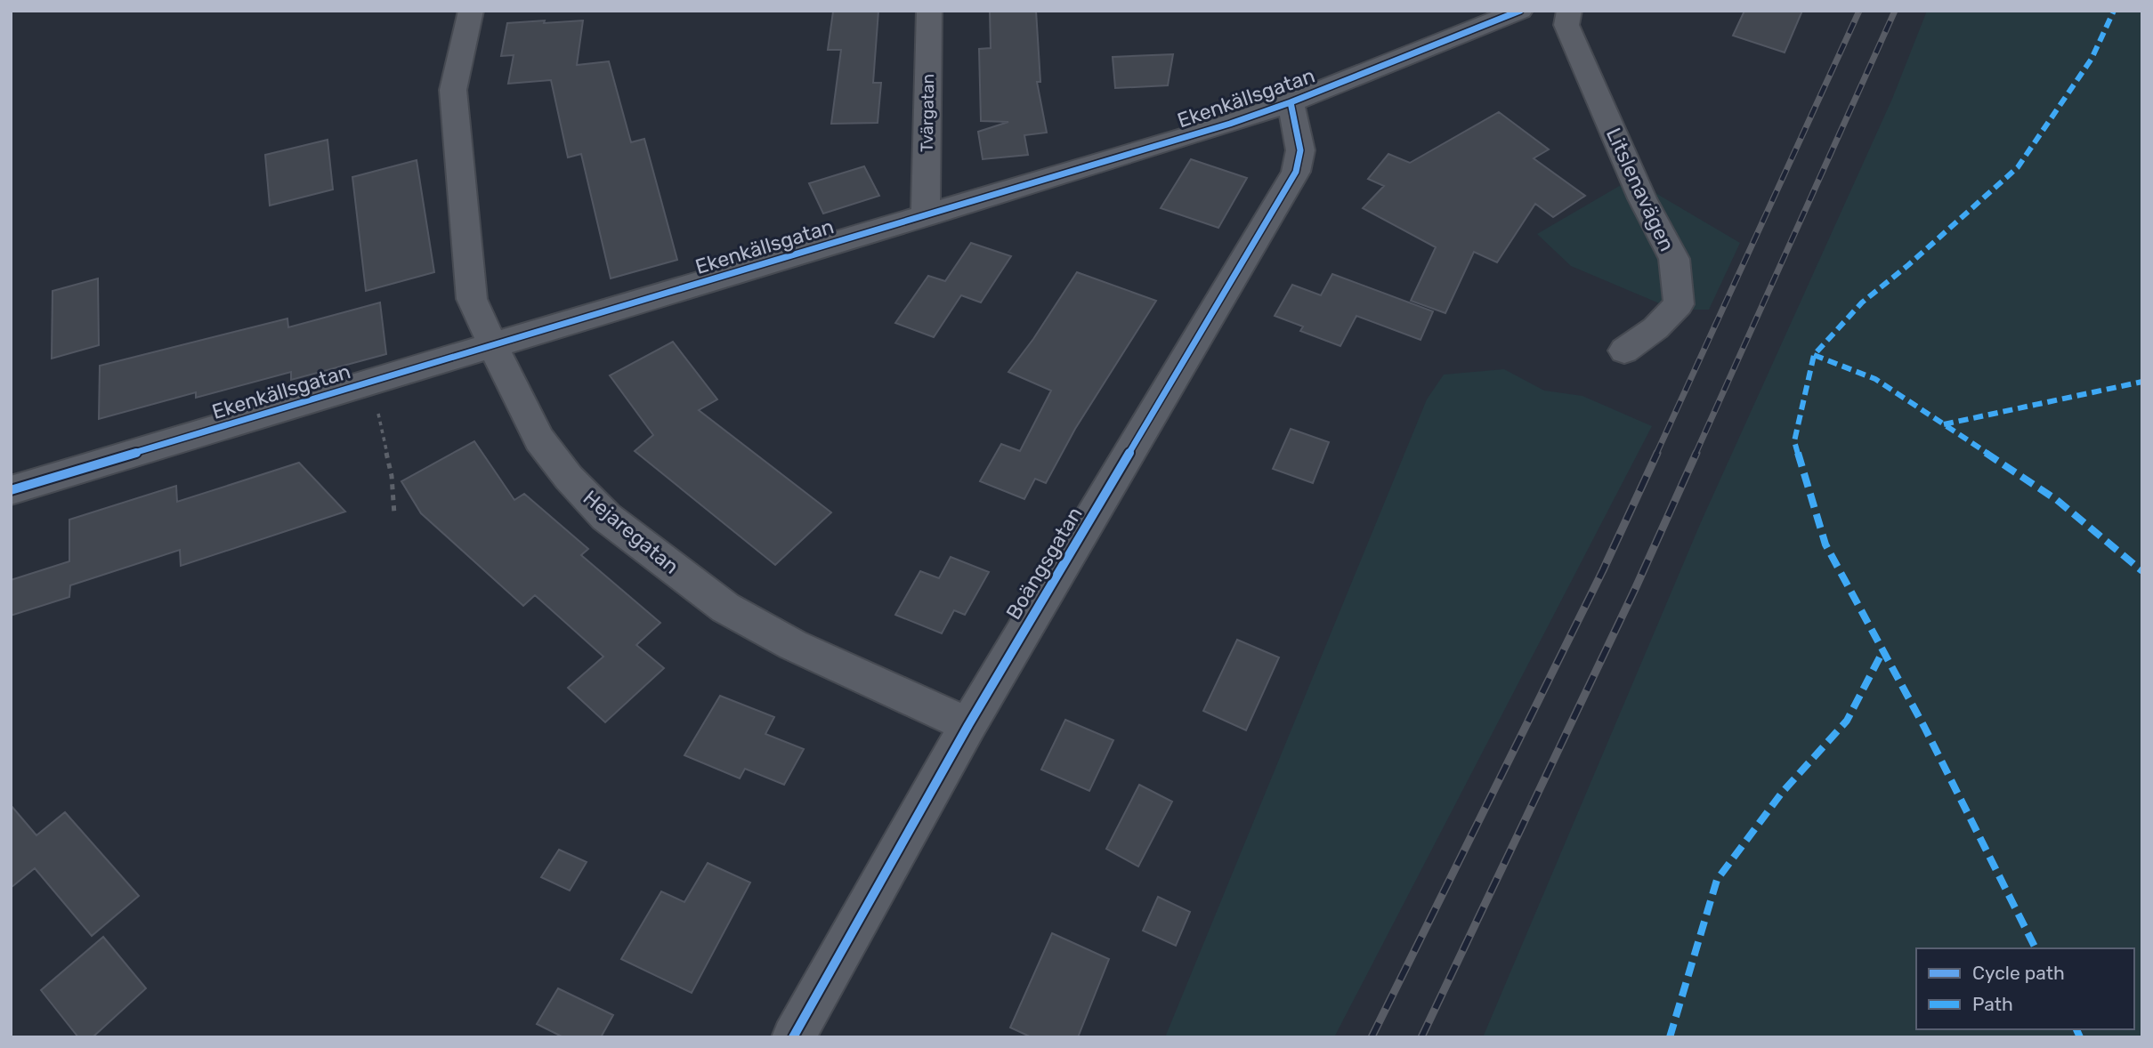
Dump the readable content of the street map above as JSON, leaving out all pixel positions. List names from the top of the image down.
{
  "streets": {
    "street": [
      "Ekenkällsgatan",
      "Tvärgatan",
      "Litslenavägen",
      "Hejaregatan",
      "Boängsgatan"
    ]
  },
  "crossings": [
    ["Ekenkällsgatan", "Tvärgatan"],
    ["Ekenkällsgatan", "Hejaregatan"],
    ["Ekenkällsgatan", "Boängsgatan"],
    ["Hejaregatan", "Boängsgatan"]
  ],
  "legend": ["Cycle path", "Path"]
}
